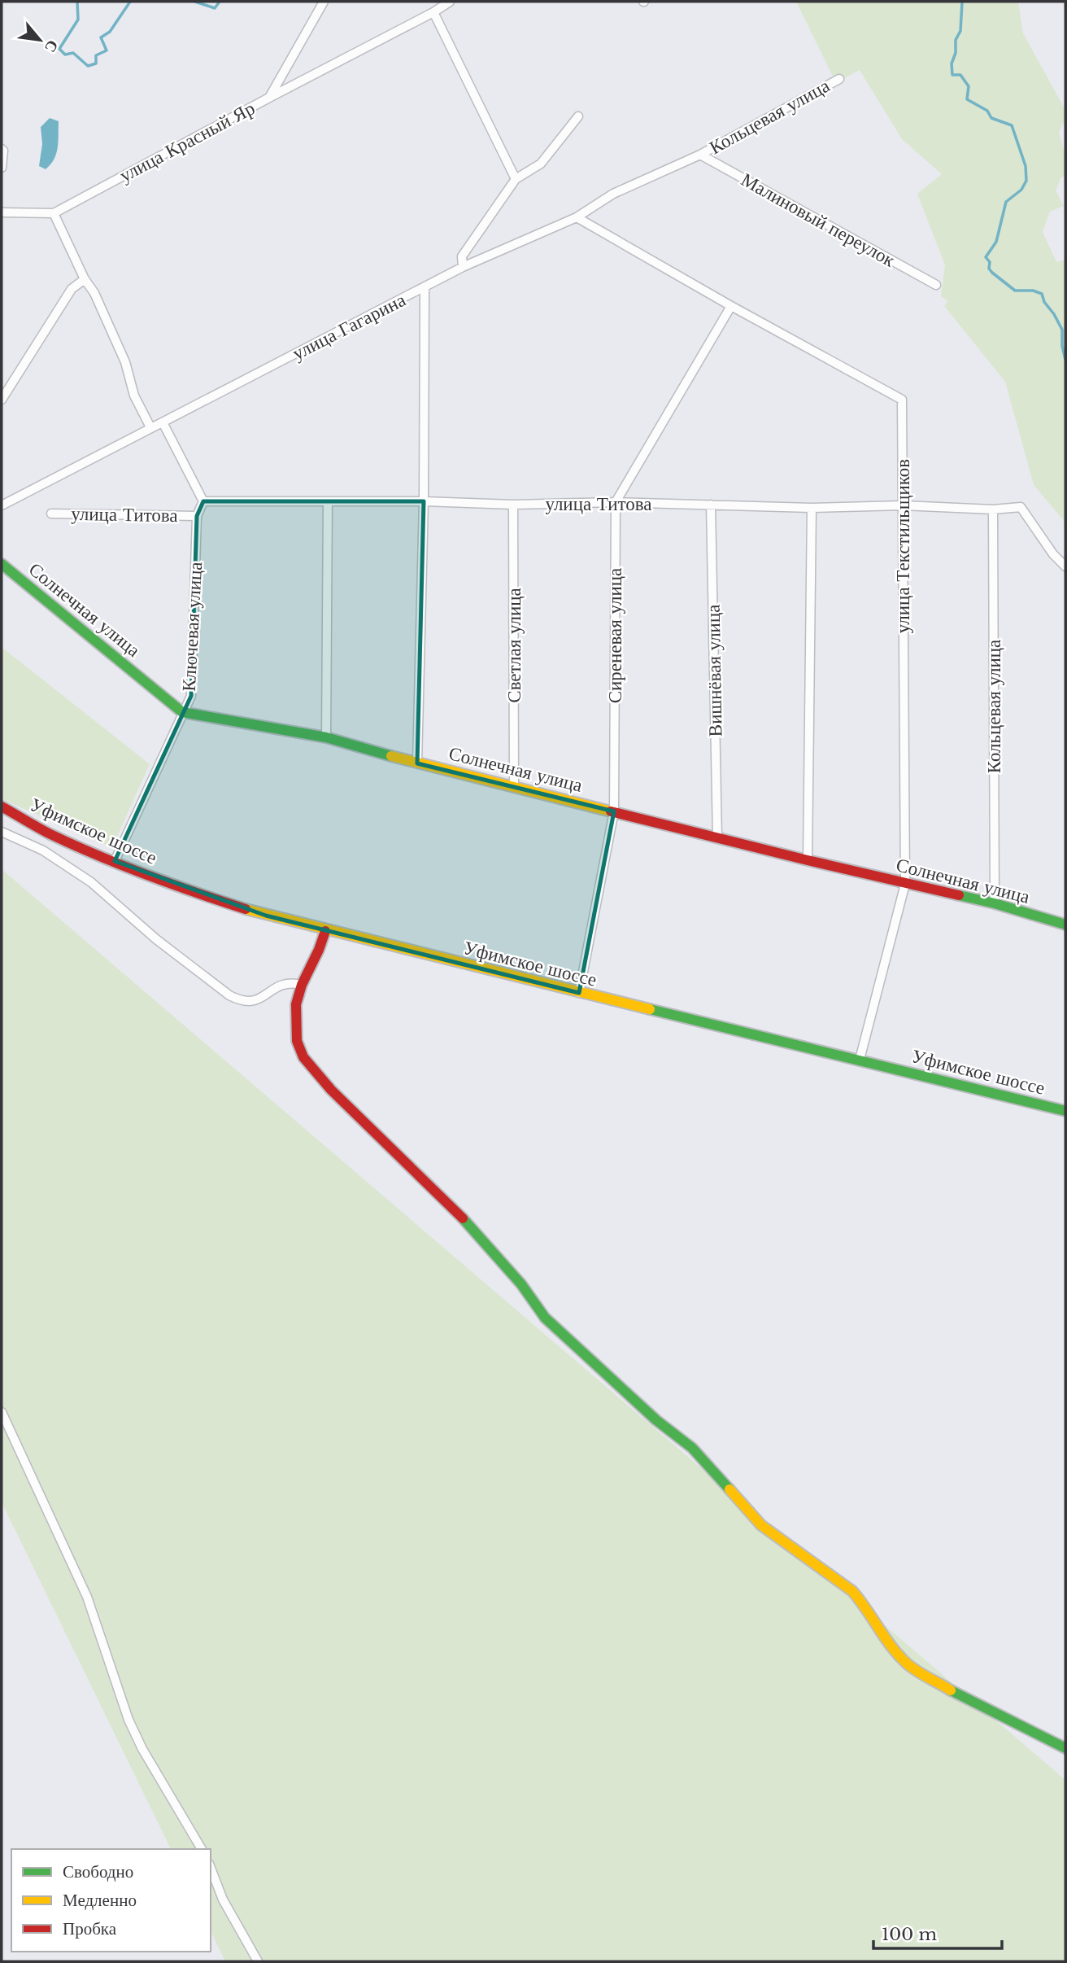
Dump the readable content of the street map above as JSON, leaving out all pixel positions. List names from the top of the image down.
{
  "streets": {
    "street": [
      "Кольцевая улица",
      "улица Красный Яр",
      "Малиновый переулок",
      "улица Гагарина",
      "улица Титова",
      "улица Текстильщиков",
      "Солнечная улица",
      "Ключевая улица",
      "Сиреневая улица",
      "Светлая улица",
      "Вишнёвая улица",
      "Уфимское шоссе"
    ]
  },
  "crossings": [
    ["Кольцевая улица", "Малиновый переулок"],
    ["Кольцевая улица", "улица Гагарина"],
    ["Кольцевая улица", "улица Титова"],
    ["Кольцевая улица", "Солнечная улица"],
    ["Малиновый переулок", "улица Гагарина"],
    ["улица Гагарина", "улица Текстильщиков"],
    ["улица Титова", "улица Текстильщиков"],
    ["улица Титова", "Ключевая улица"],
    ["улица Титова", "Сиреневая улица"],
    ["улица Титова", "Светлая улица"],
    ["улица Титова", "Вишнёвая улица"],
    ["улица Текстильщиков", "Солнечная улица"],
    ["улица Текстильщиков", "Уфимское шоссе"],
    ["Солнечная улица", "Ключевая улица"],
    ["Солнечная улица", "Сиреневая улица"],
    ["Солнечная улица", "Светлая улица"],
    ["Солнечная улица", "Вишнёвая улица"],
    ["Ключевая улица", "Уфимское шоссе"],
    ["Сиреневая улица", "Уфимское шоссе"]
  ],
  "legend": ["Свободно", "Медленно", "Пробка"],
  "scale_bar": "100 m",
  "north": "bottom right"
}
